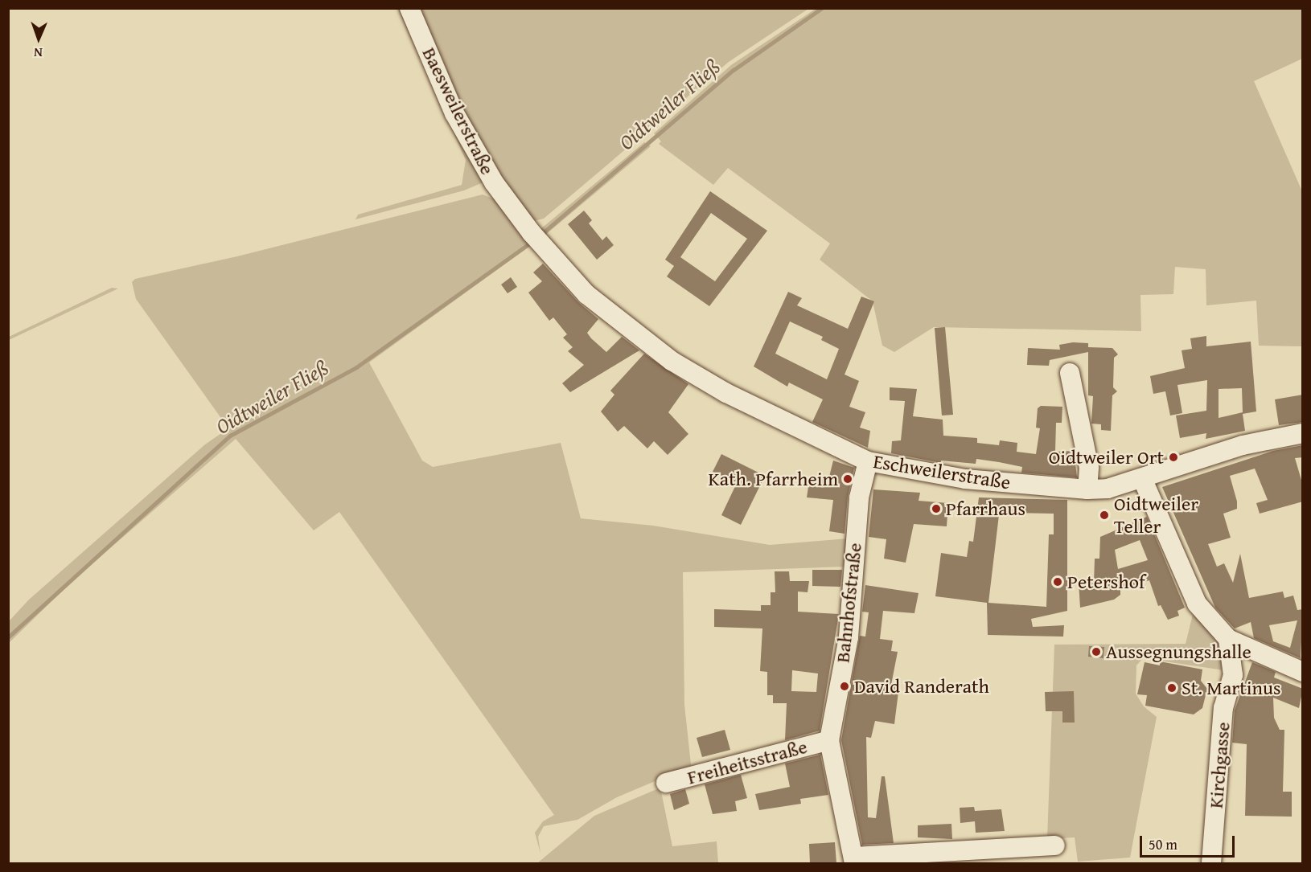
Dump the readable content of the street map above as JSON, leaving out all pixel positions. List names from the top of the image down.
{
  "streets": {
    "street": [
      "Baesweilerstraße",
      "Eschweilerstraße",
      "Bahnhofstraße",
      "Freiheitsstraße",
      "Kirchgasse"
    ]
  },
  "crossings": [
    ["Baesweilerstraße", "Eschweilerstraße"],
    ["Eschweilerstraße", "Bahnhofstraße"],
    ["Bahnhofstraße", "Freiheitsstraße"]
  ],
  "water": ["Oidtweiler Fließ"],
  "places": [
    "Oidtweiler Ort",
    "Kath. Pfarrheim",
    "Pfarrhaus",
    "Oidtweiler Teller",
    "Petershof",
    "Aussegnungshalle",
    "David Randerath",
    "St. Martinus"
  ],
  "scale_bar": "50 m",
  "north": "bottom"
}
